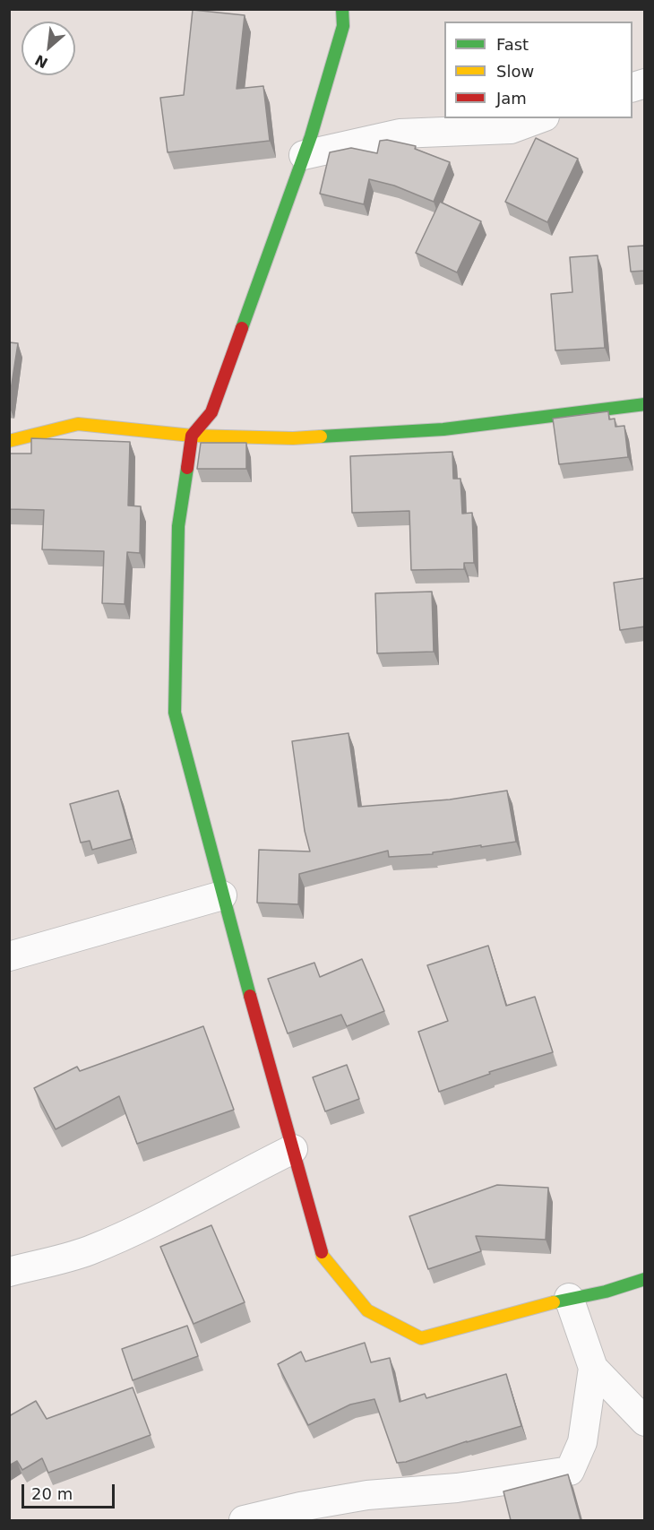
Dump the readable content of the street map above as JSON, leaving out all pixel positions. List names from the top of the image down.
{
  "legend": ["Fast", "Slow", "Jam"],
  "scale_bar": "20 m",
  "north": "bottom left"
}
